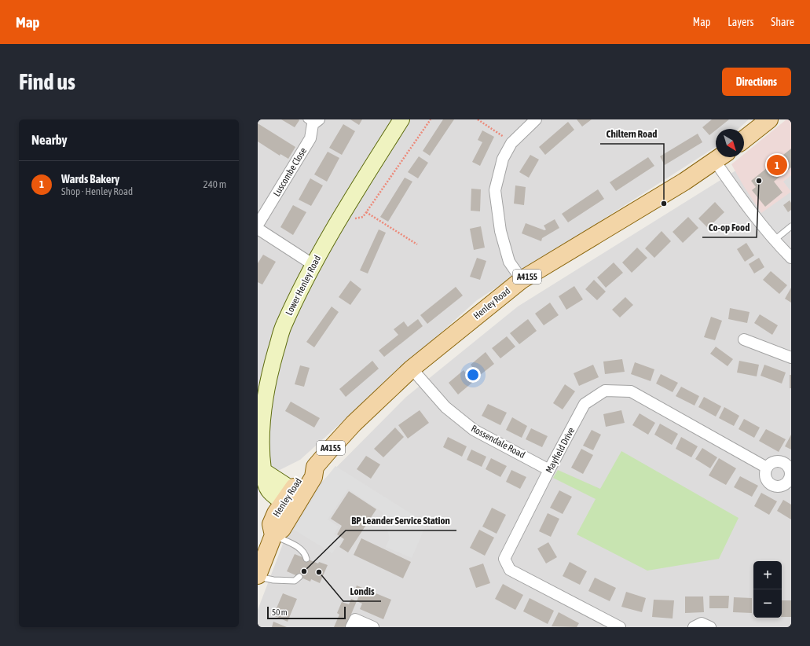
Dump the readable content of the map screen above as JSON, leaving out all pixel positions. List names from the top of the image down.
{
  "streets": {
    "main road": ["A4155", "Lower Henley Road", "Henley Road"],
    "street": ["Luscombe Close", "Rossendale Road", "Mayfield Drive"]
  },
  "crossings": [
    ["Lower Henley Road", "Henley Road"],
    ["Henley Road", "Rossendale Road"],
    ["Rossendale Road", "Mayfield Drive"]
  ],
  "places": [
    "Co-op Food",
    "Chiltern Road",
    "BP Leander Service Station",
    "Londis"
  ],
  "scale_bar": "50 m",
  "north": "bottom right",
  "page": {
    "header": "Map",
    "nav": ["Map", "Layers", "Share"],
    "buttons": "Directions",
    "title": "Find us",
    "heading": "Nearby",
    "pins": "1",
    "list": [
      {
        "mark": "1",
        "name": "Wards Bakery",
        "note": "Shop · Henley Road",
        "value": "240 m"
      }
    ],
    "map_buttons": ["+", "−"],
    "scale": "50 m"
  }
}
